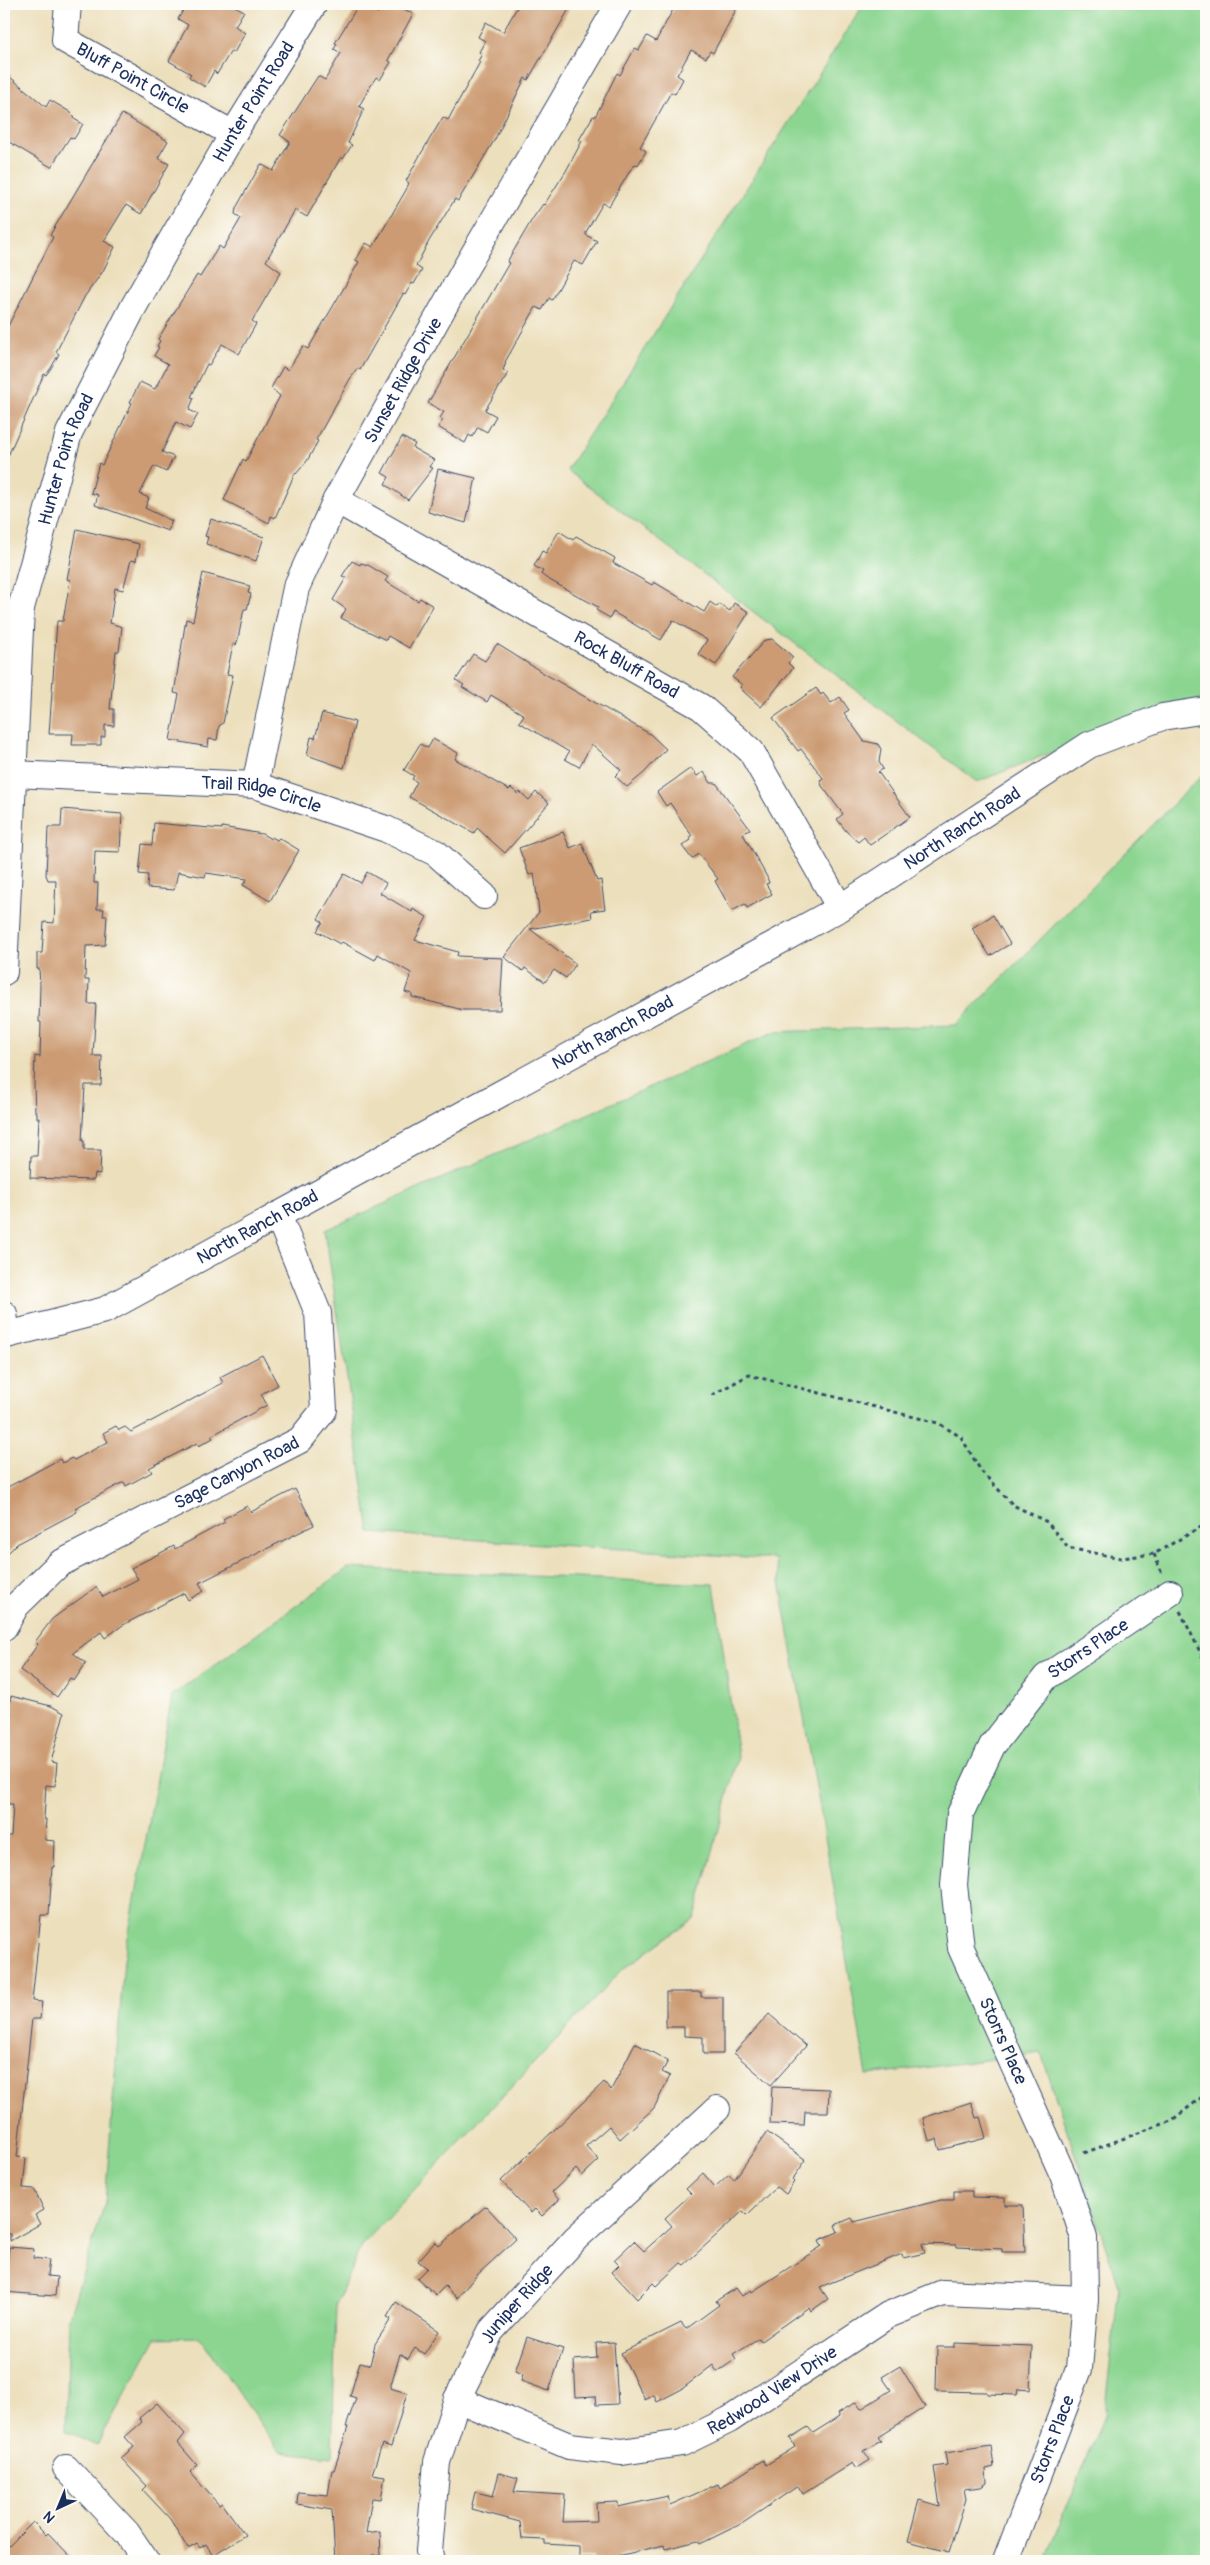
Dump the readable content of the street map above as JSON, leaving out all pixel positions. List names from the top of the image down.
{
  "streets": {
    "street": [
      "Bluff Point Circle",
      "Hunter Point Road",
      "Sunset Ridge Drive",
      "Rock Bluff Road",
      "Trail Ridge Circle",
      "North Ranch Road",
      "Sage Canyon Road",
      "Storrs Place",
      "Juniper Ridge",
      "Redwood View Drive"
    ]
  },
  "crossings": [
    ["Bluff Point Circle", "Hunter Point Road"],
    ["Hunter Point Road", "Trail Ridge Circle"],
    ["Sunset Ridge Drive", "Rock Bluff Road"],
    ["Sunset Ridge Drive", "Trail Ridge Circle"],
    ["Rock Bluff Road", "North Ranch Road"],
    ["North Ranch Road", "Sage Canyon Road"],
    ["Storrs Place", "Redwood View Drive"],
    ["Juniper Ridge", "Redwood View Drive"]
  ],
  "north": "bottom left"
}
